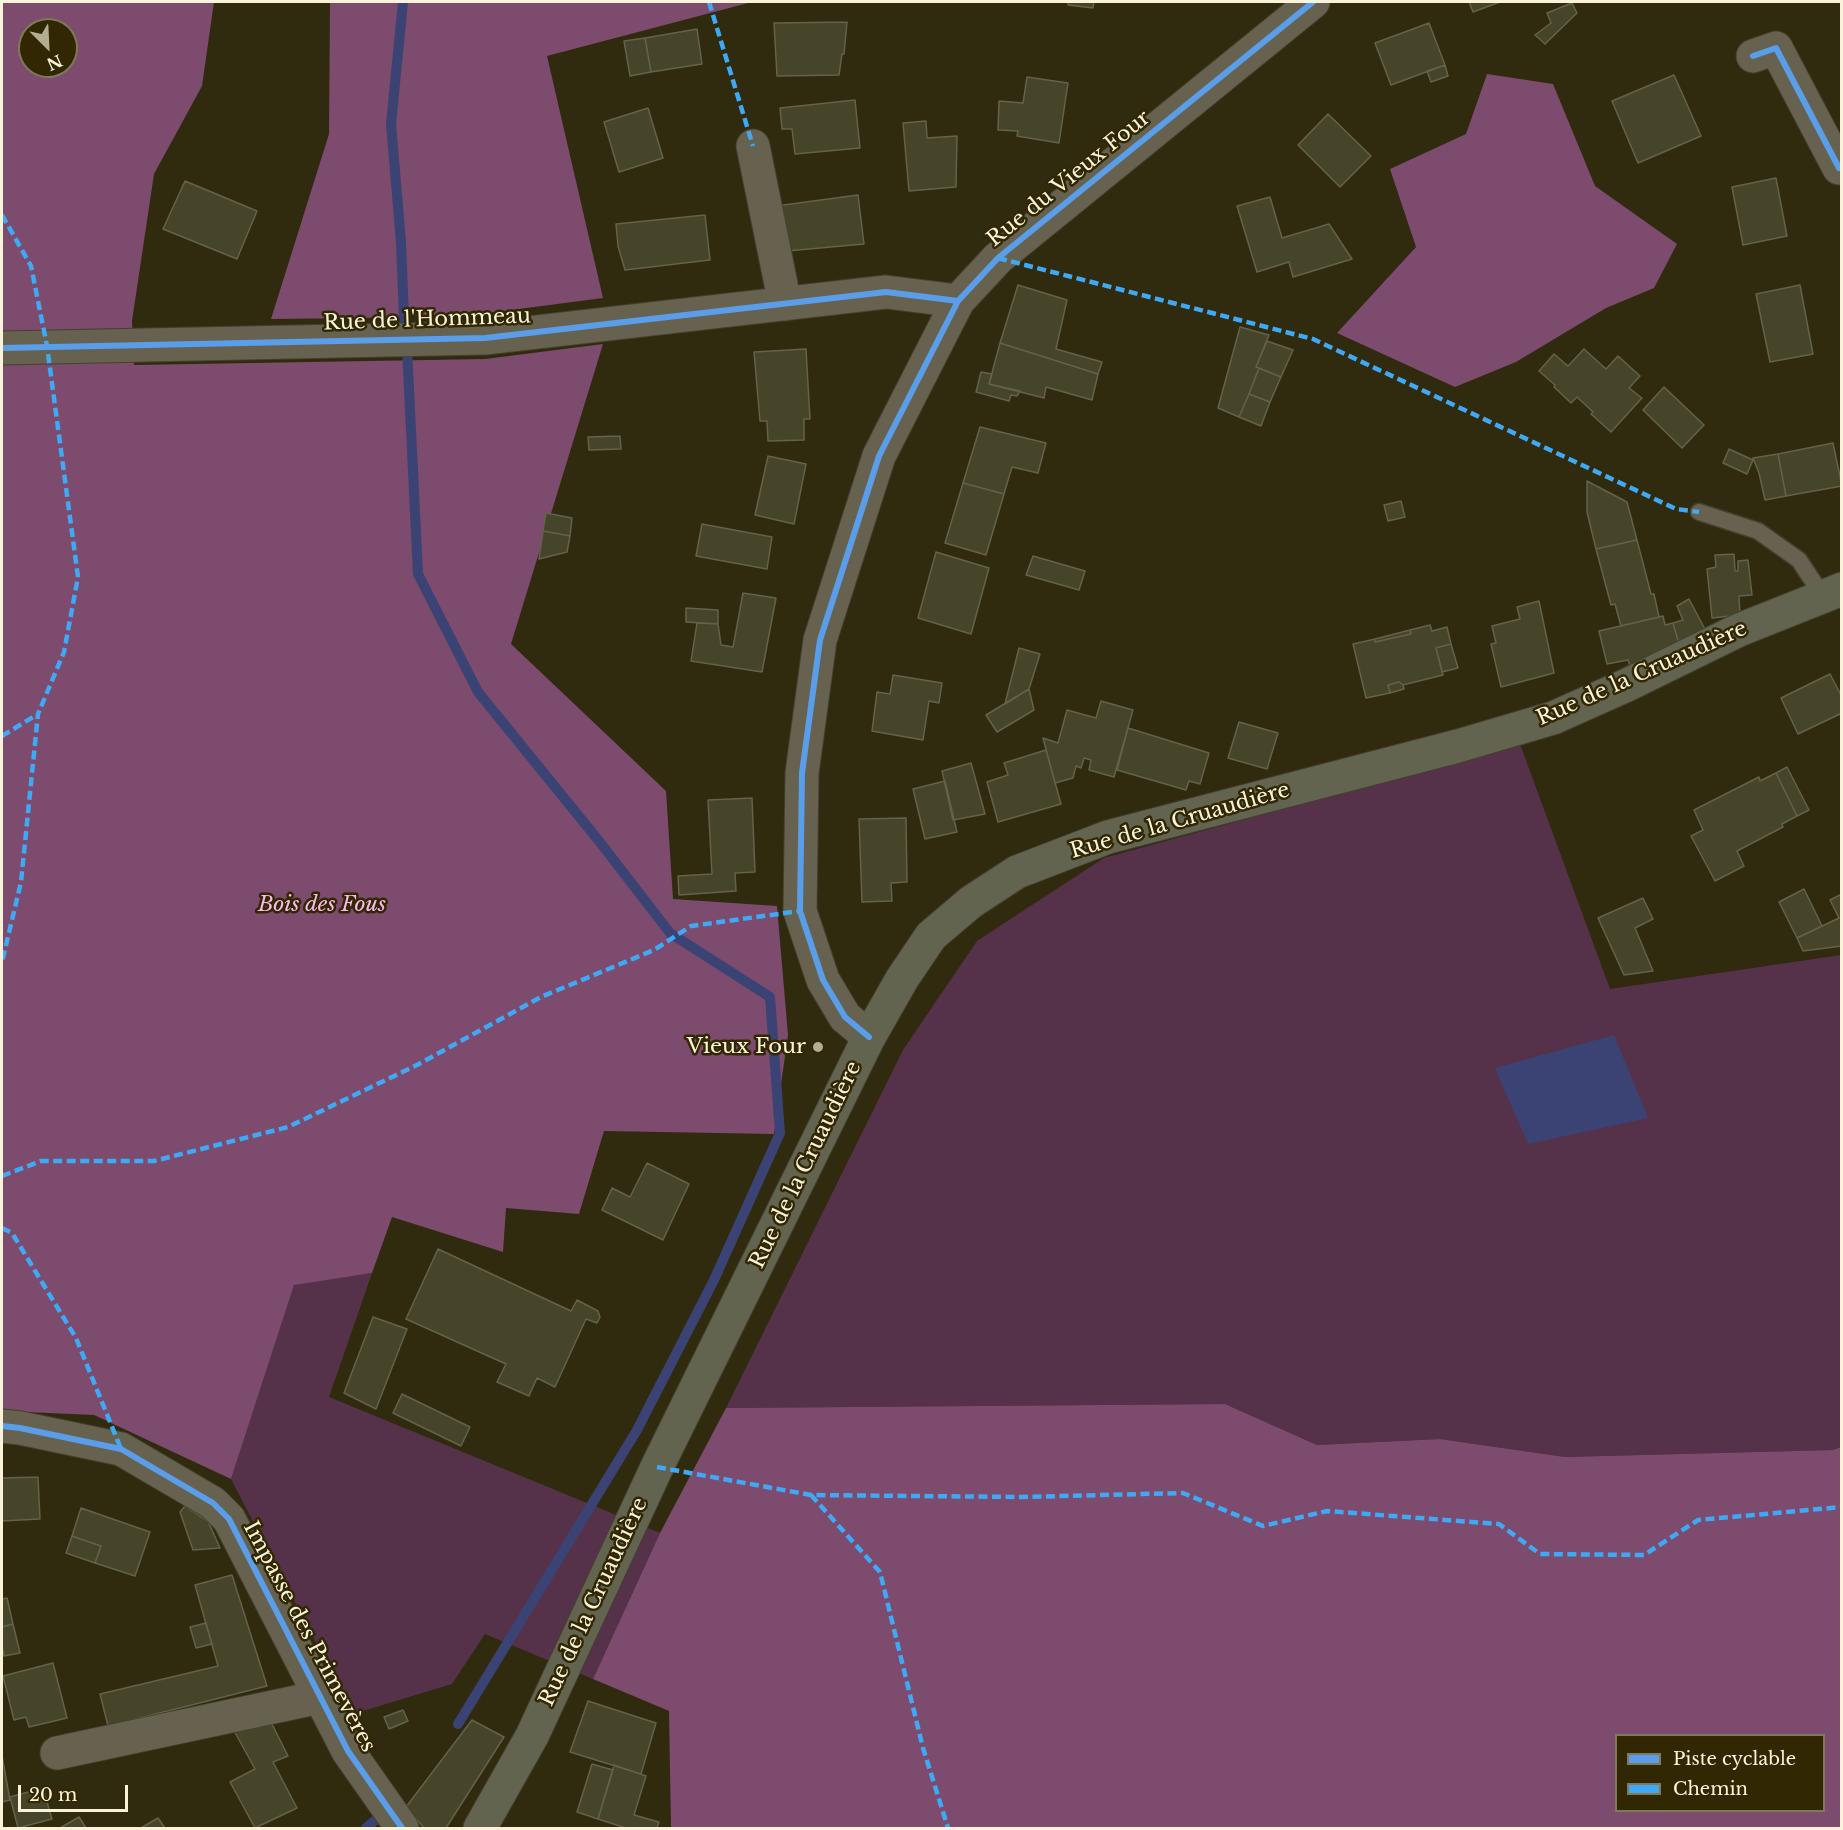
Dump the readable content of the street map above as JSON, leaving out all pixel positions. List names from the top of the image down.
{
  "streets": {
    "main road": ["Rue de la Cruaudière"],
    "street": ["Rue du Vieux Four", "Rue de l'Hommeau", "Impasse des Primevères"]
  },
  "crossings": [
    ["Rue du Vieux Four", "Rue de l'Hommeau"],
    ["Rue du Vieux Four", "Rue de la Cruaudière"]
  ],
  "parks": ["Bois des Fous"],
  "places": ["Vieux Four"],
  "legend": ["Piste cyclable", "Chemin"],
  "scale_bar": "20 m",
  "north": "bottom right"
}
